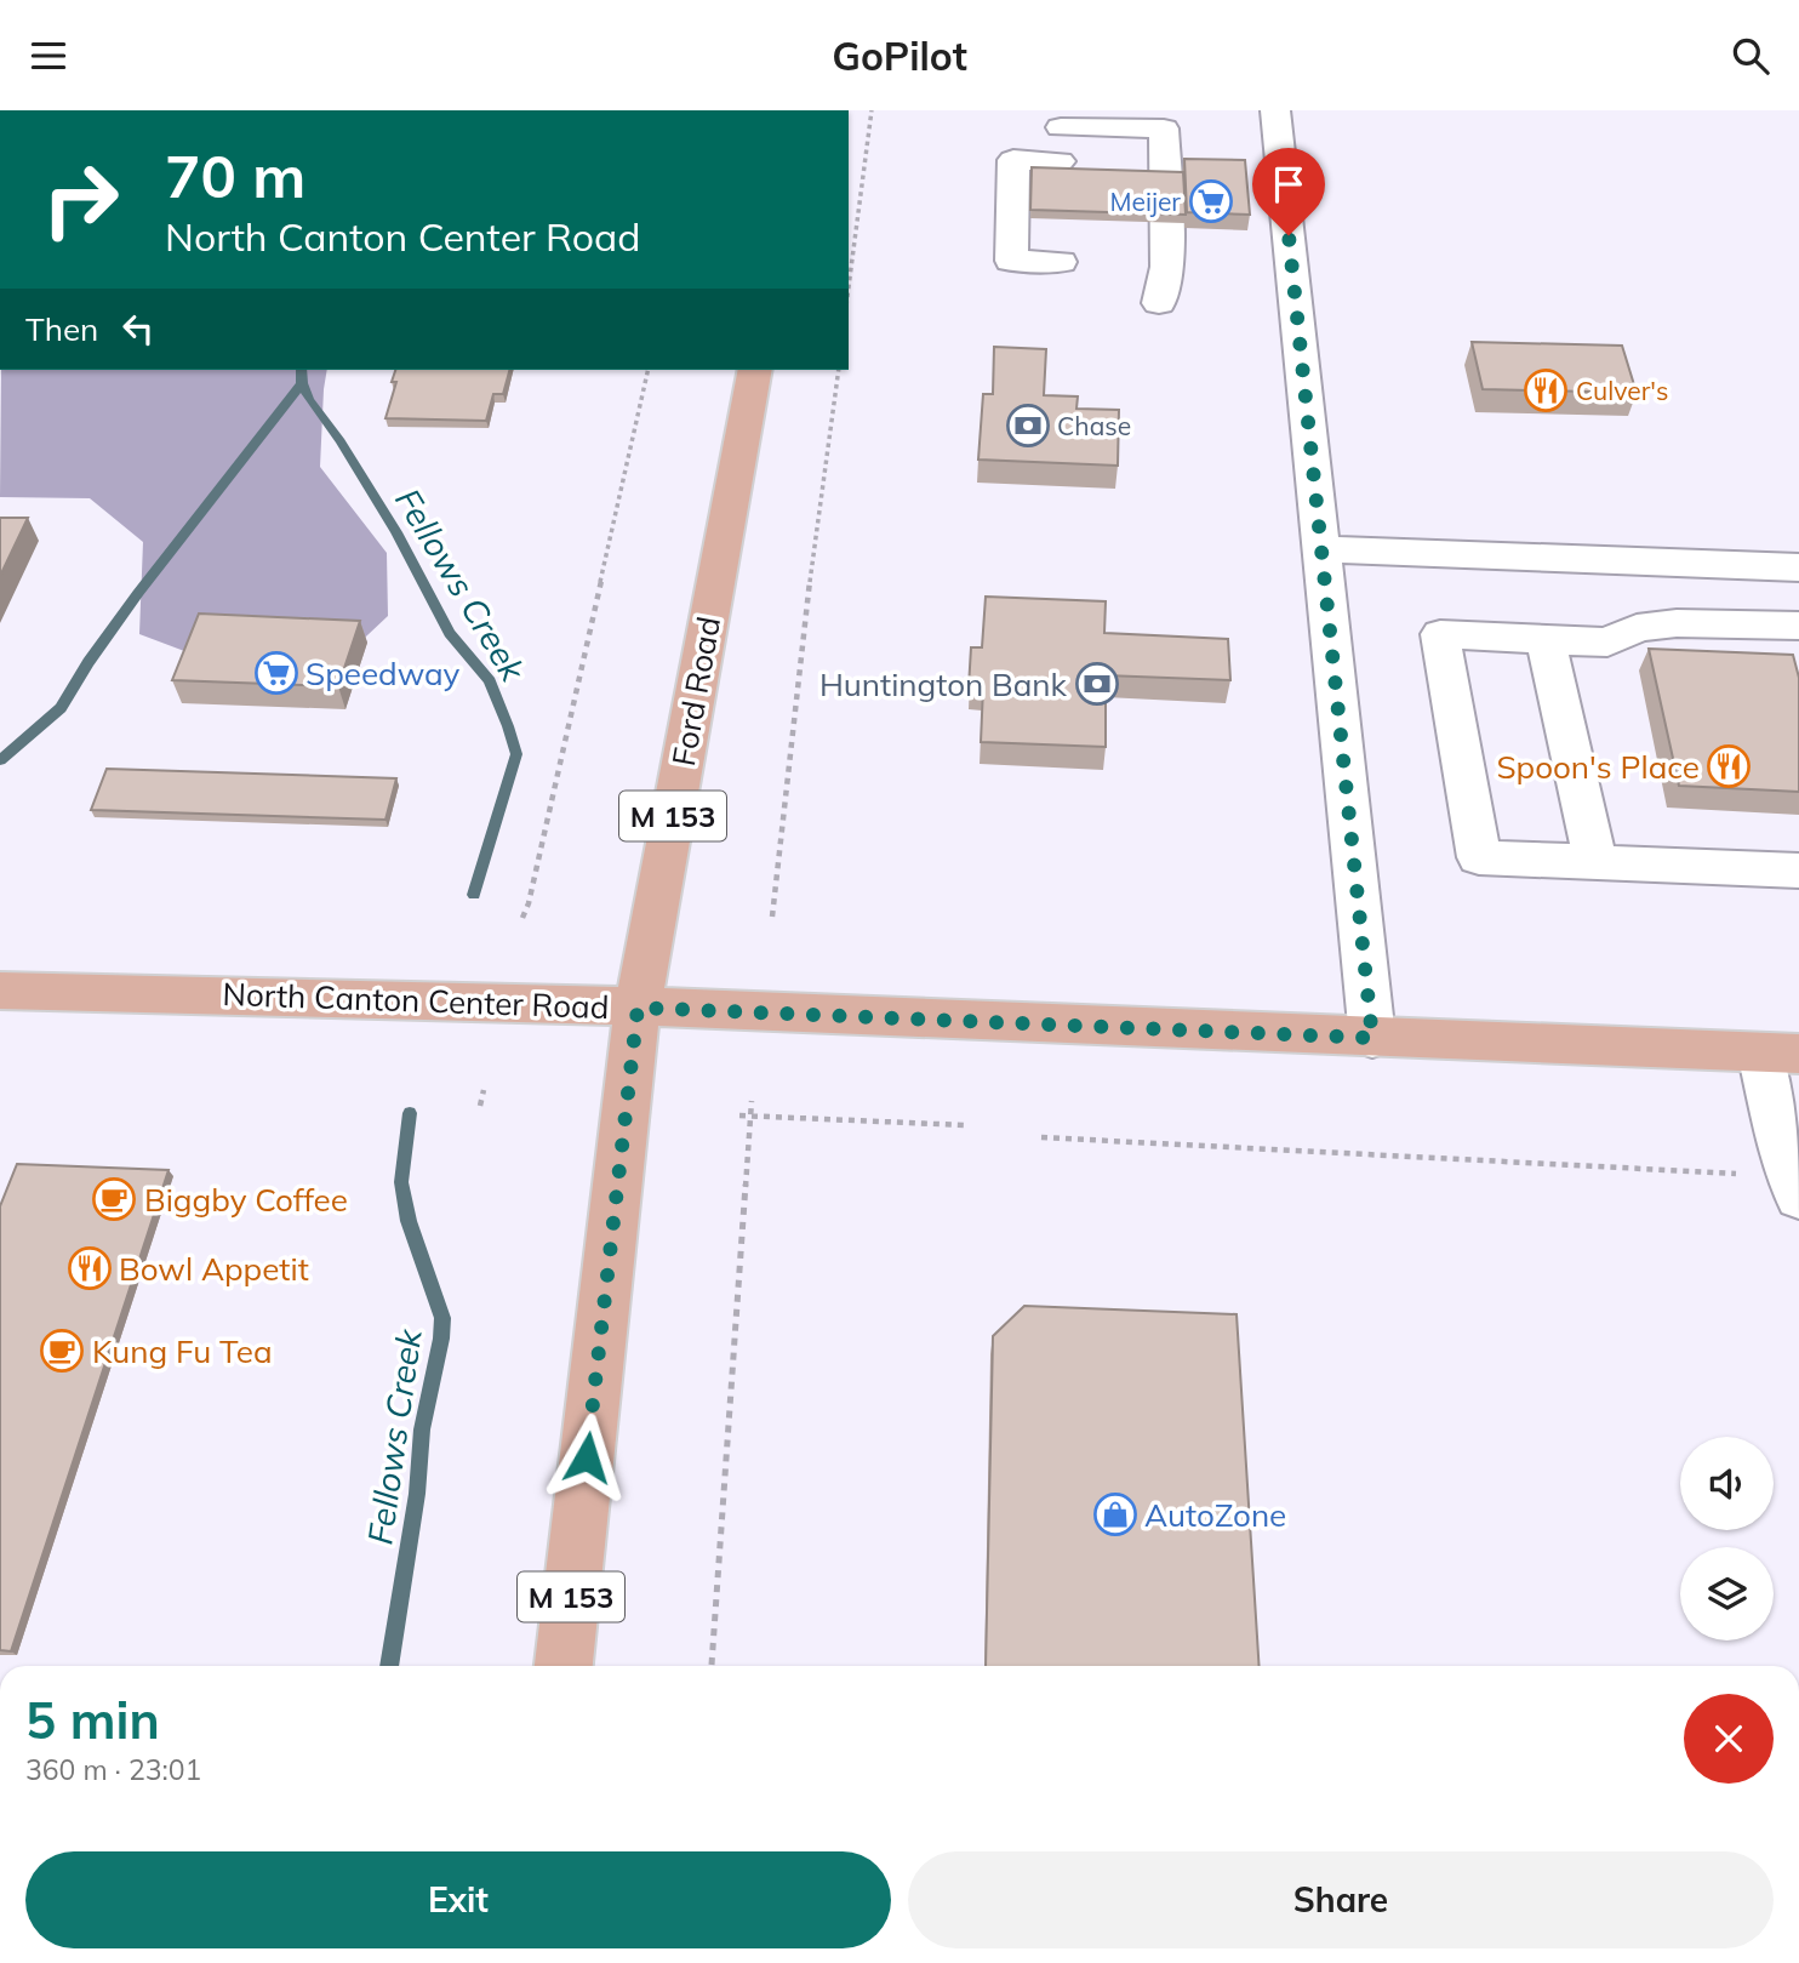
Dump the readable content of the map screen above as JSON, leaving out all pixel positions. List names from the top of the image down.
{
  "streets": {
    "main road": ["Ford Road", "M 153", "North Canton Center Road"]
  },
  "crossings": [
    ["Ford Road", "North Canton Center Road"]
  ],
  "water": ["Fellows Creek"],
  "places": {
    "supermarket": ["Meijer", "Speedway"],
    "restaurant": ["Culver's", "Spoon's Place", "Bowl Appetit"],
    "bank": ["Chase", "Huntington Bank"],
    "cafe": ["Biggby Coffee", "Kung Fu Tea"],
    "shop": ["AutoZone"]
  },
  "page": {
    "header": "GoPilot",
    "turn": ["70 m", "North Canton Center Road"],
    "then": "Then",
    "heading": ["5 min", "360 m · 23:01"],
    "buttons": ["Exit", "Share"]
  }
}
